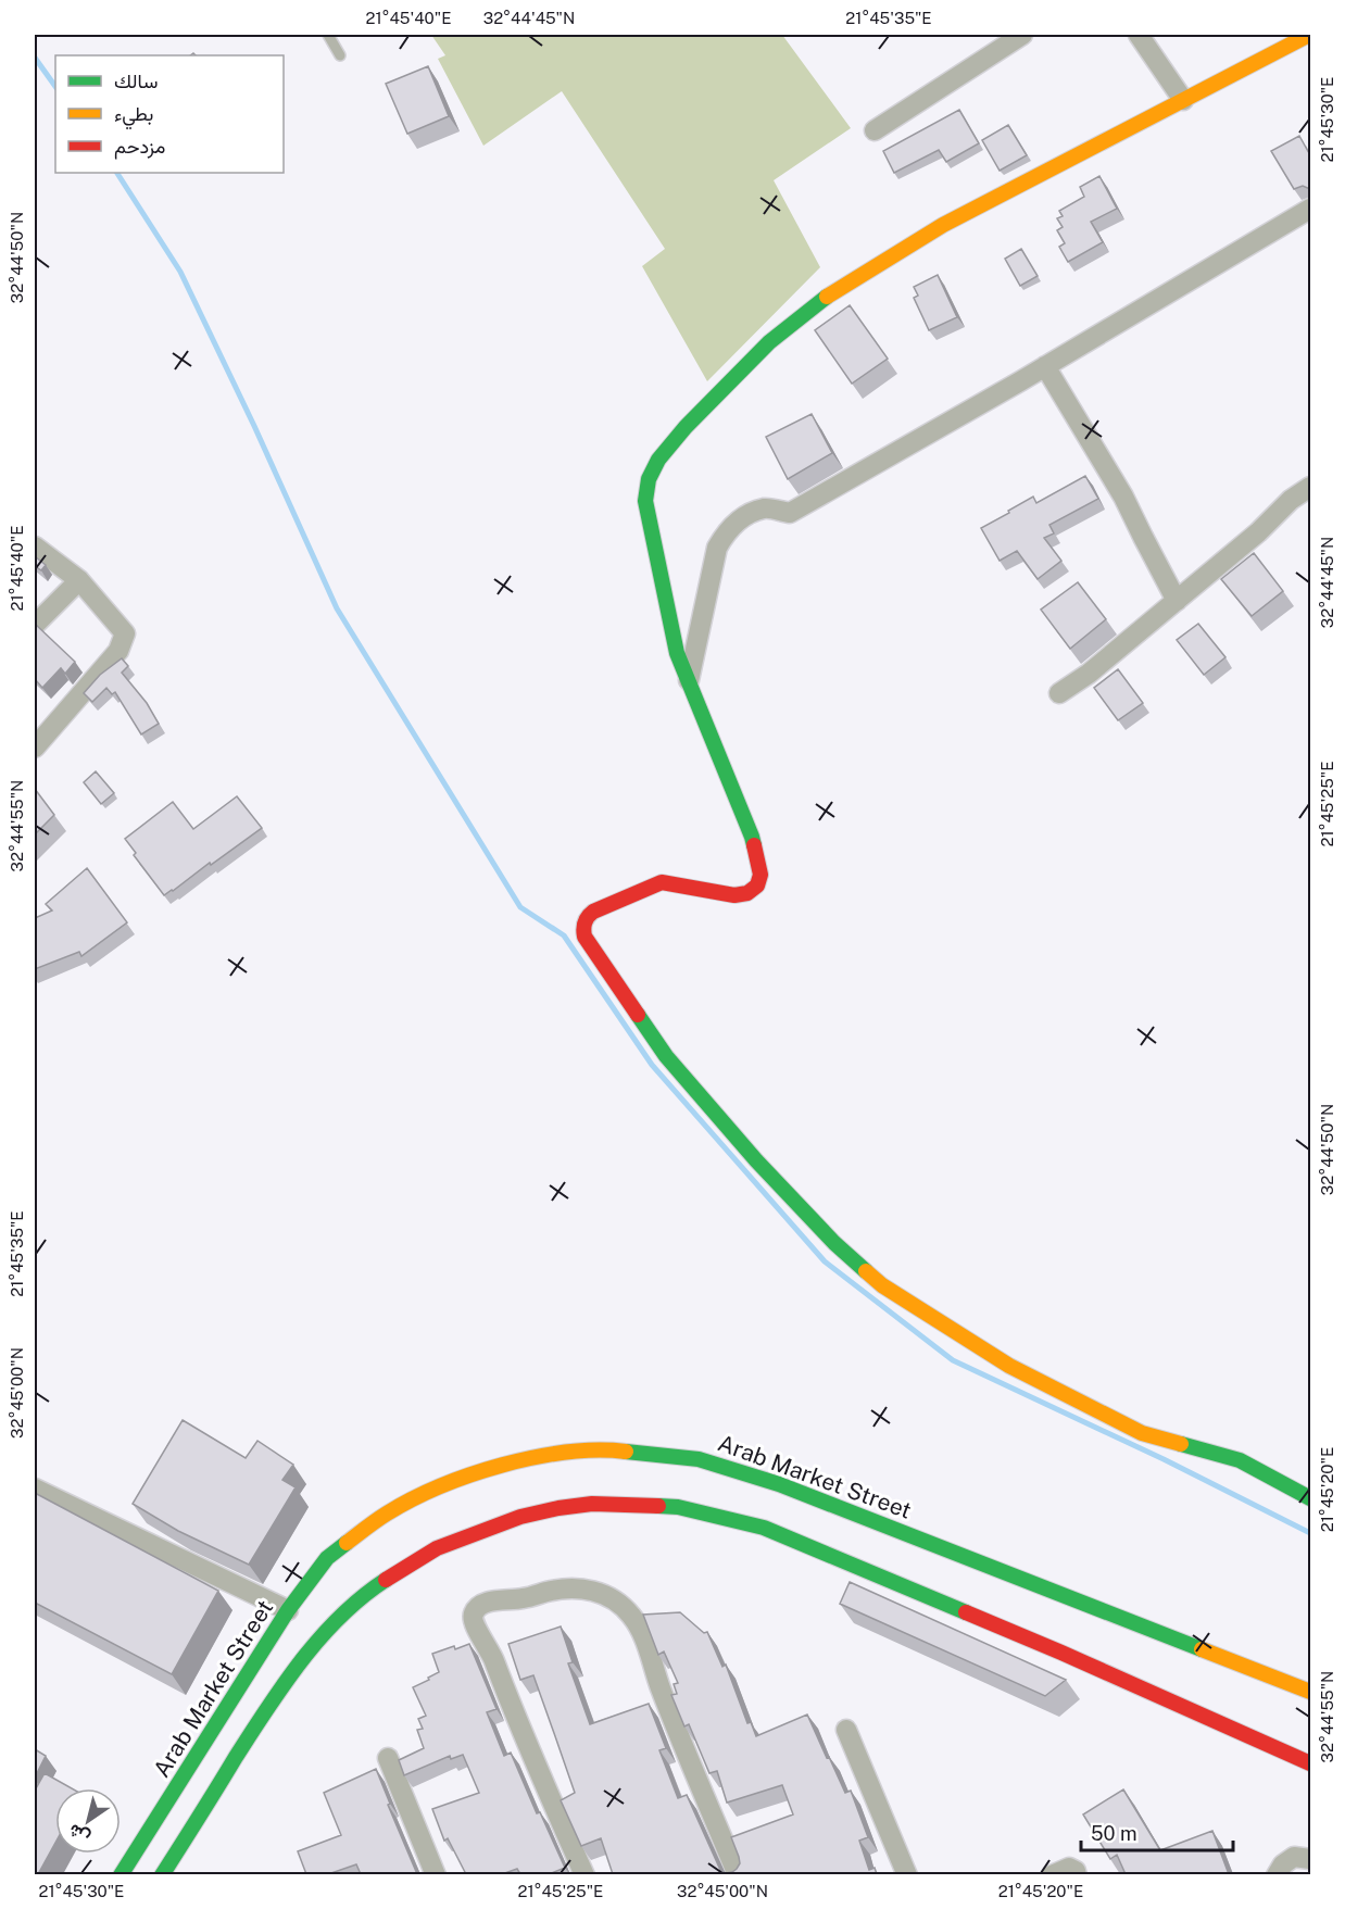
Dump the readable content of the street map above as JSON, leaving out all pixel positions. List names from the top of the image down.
{
  "streets": {
    "main road": ["Arab Market Street"]
  },
  "legend": ["سالك", "بطيء", "مزدحم"],
  "scale_bar": "50 m",
  "north": "bottom left",
  "coordinates": [
    "21°45'40\"E",
    "32°44'45\"N",
    "21°45'35\"E",
    "21°45'30\"E",
    "32°44'50\"N",
    "21°45'25\"E",
    "32°44'55\"N",
    "32°45'00\"N",
    "21°45'20\"E"
  ]
}
